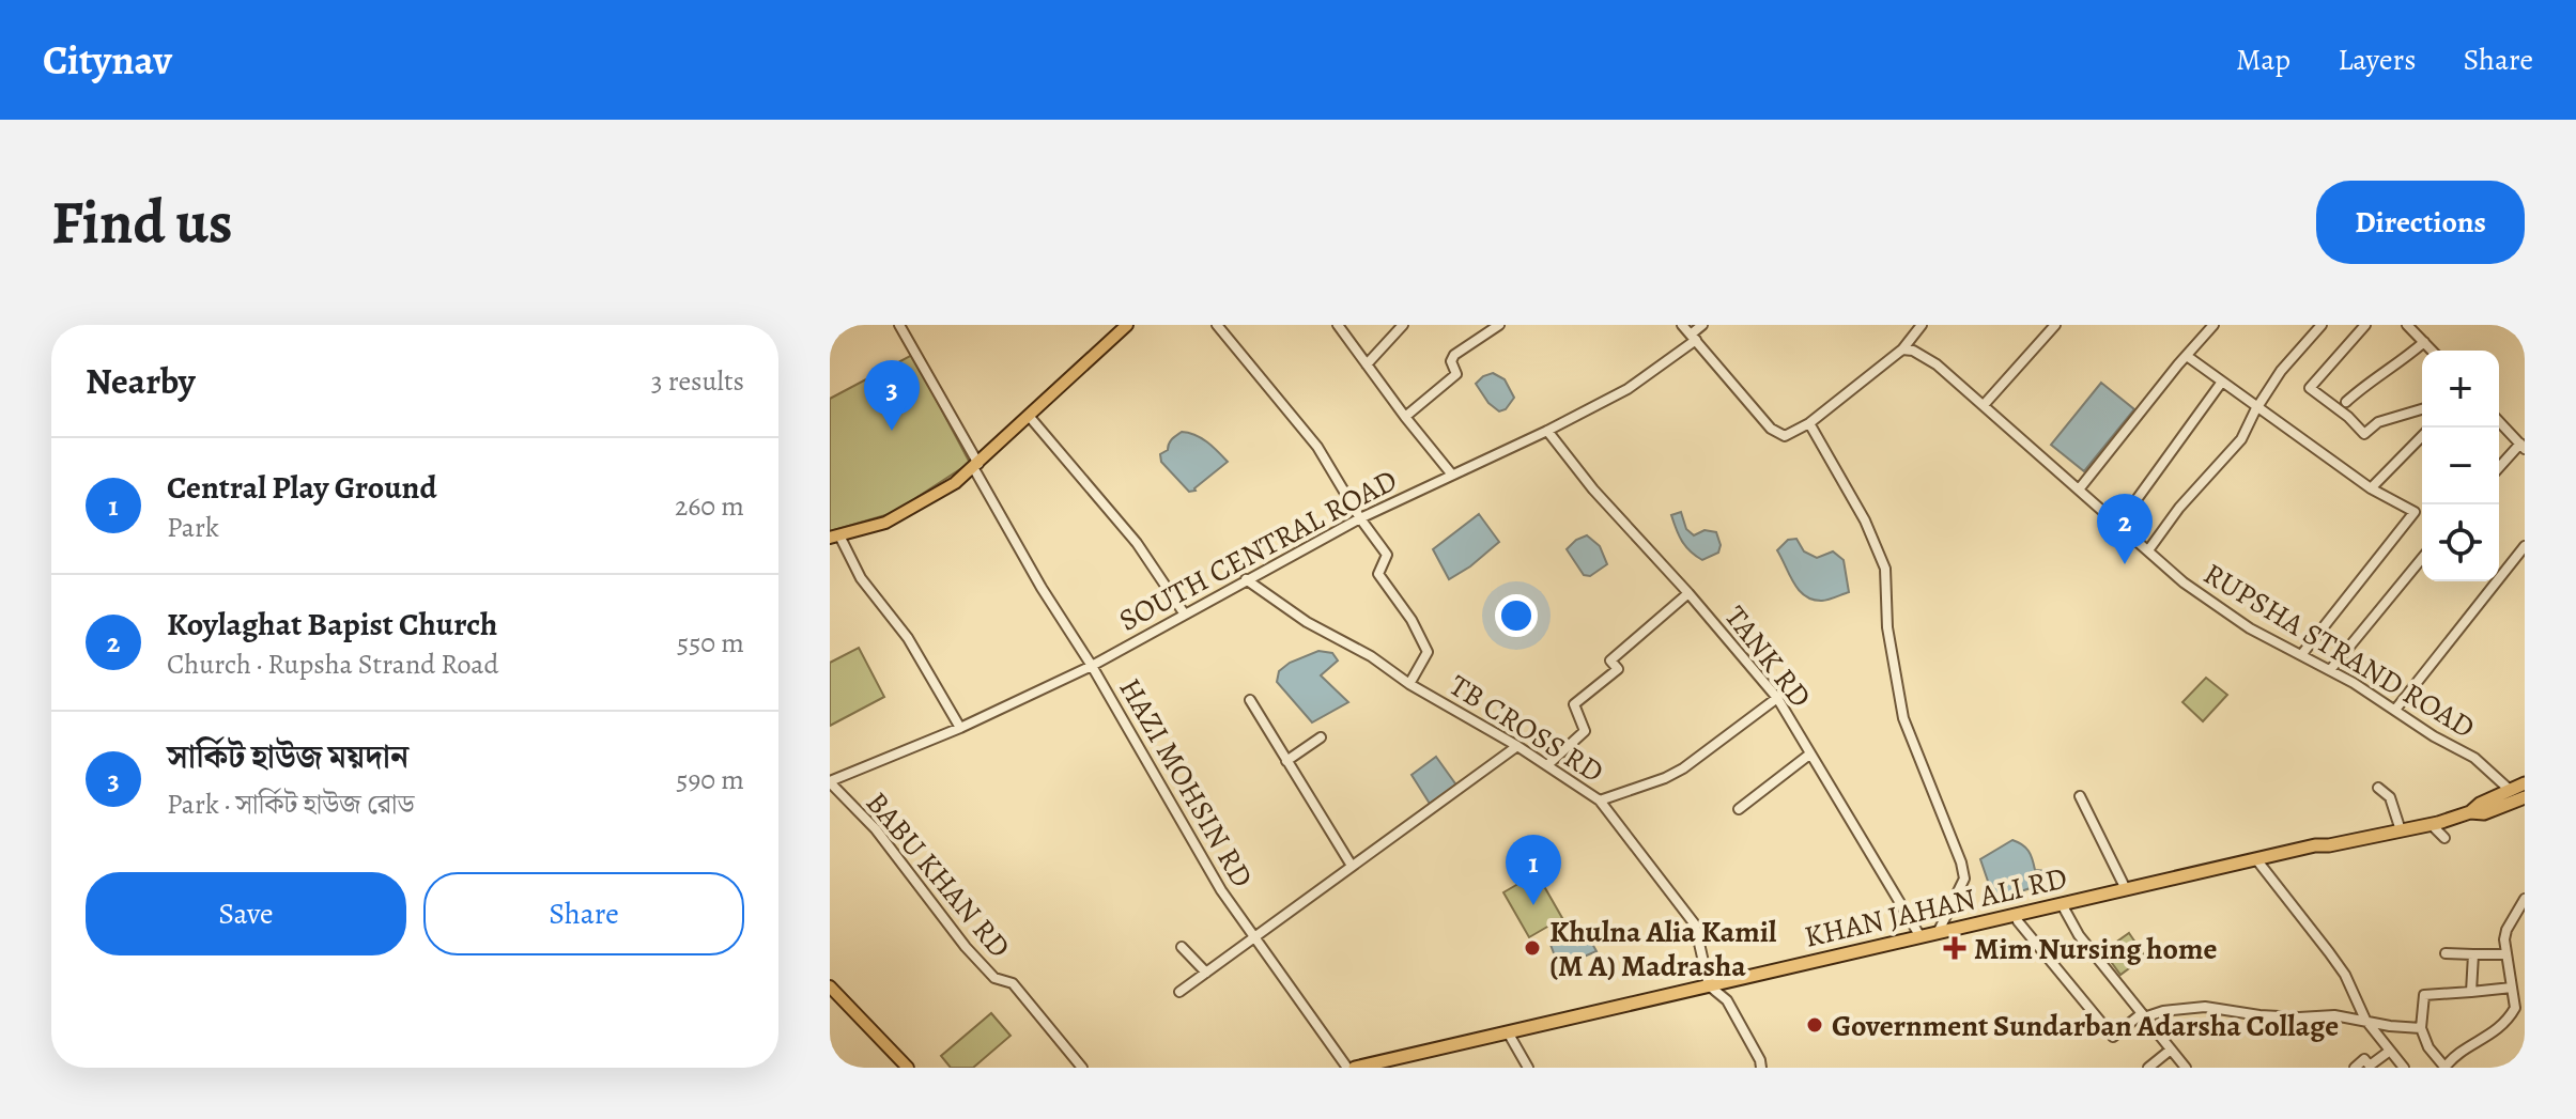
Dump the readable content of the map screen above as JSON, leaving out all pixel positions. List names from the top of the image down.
{
  "streets": {
    "highway": ["KHAN JAHAN ALI RD"],
    "street": [
      "SOUTH CENTRAL ROAD",
      "RUPSHA STRAND ROAD",
      "TANK RD",
      "TB CROSS RD",
      "HAZI MOHSIN RD",
      "BABU KHAN RD"
    ]
  },
  "crossings": [
    ["SOUTH CENTRAL ROAD", "TANK RD"],
    ["SOUTH CENTRAL ROAD", "TB CROSS RD"],
    ["SOUTH CENTRAL ROAD", "HAZI MOHSIN RD"],
    ["SOUTH CENTRAL ROAD", "BABU KHAN RD"],
    ["RUPSHA STRAND ROAD", "KHAN JAHAN ALI RD"],
    ["TANK RD", "KHAN JAHAN ALI RD"],
    ["TB CROSS RD", "KHAN JAHAN ALI RD"]
  ],
  "places": {
    "other": ["Khulna Alia Kamil (M A) Madrasha", "Government Sundarban Adarsha Collage"],
    "health": ["Mim Nursing home"]
  },
  "page": {
    "header": "Citynav",
    "nav": ["Map", "Layers", "Share"],
    "buttons": [
      "Directions",
      ["Save", "Share"]
    ],
    "title": "Find us",
    "heading": ["Nearby", "3 results"],
    "map_buttons": ["+", "−"],
    "pins": ["3", "2", "1"],
    "list": [
      {
        "mark": "1",
        "name": "Central Play Ground",
        "note": "Park",
        "value": "260 m"
      },
      {
        "mark": "2",
        "name": "Koylaghat Bapist Church",
        "note": "Church · Rupsha Strand Road",
        "value": "550 m"
      },
      {
        "mark": "3",
        "name": "সার্কিট হাউজ ময়দান",
        "note": "Park · সার্কিট হাউজ রোড",
        "value": "590 m"
      }
    ]
  }
}
